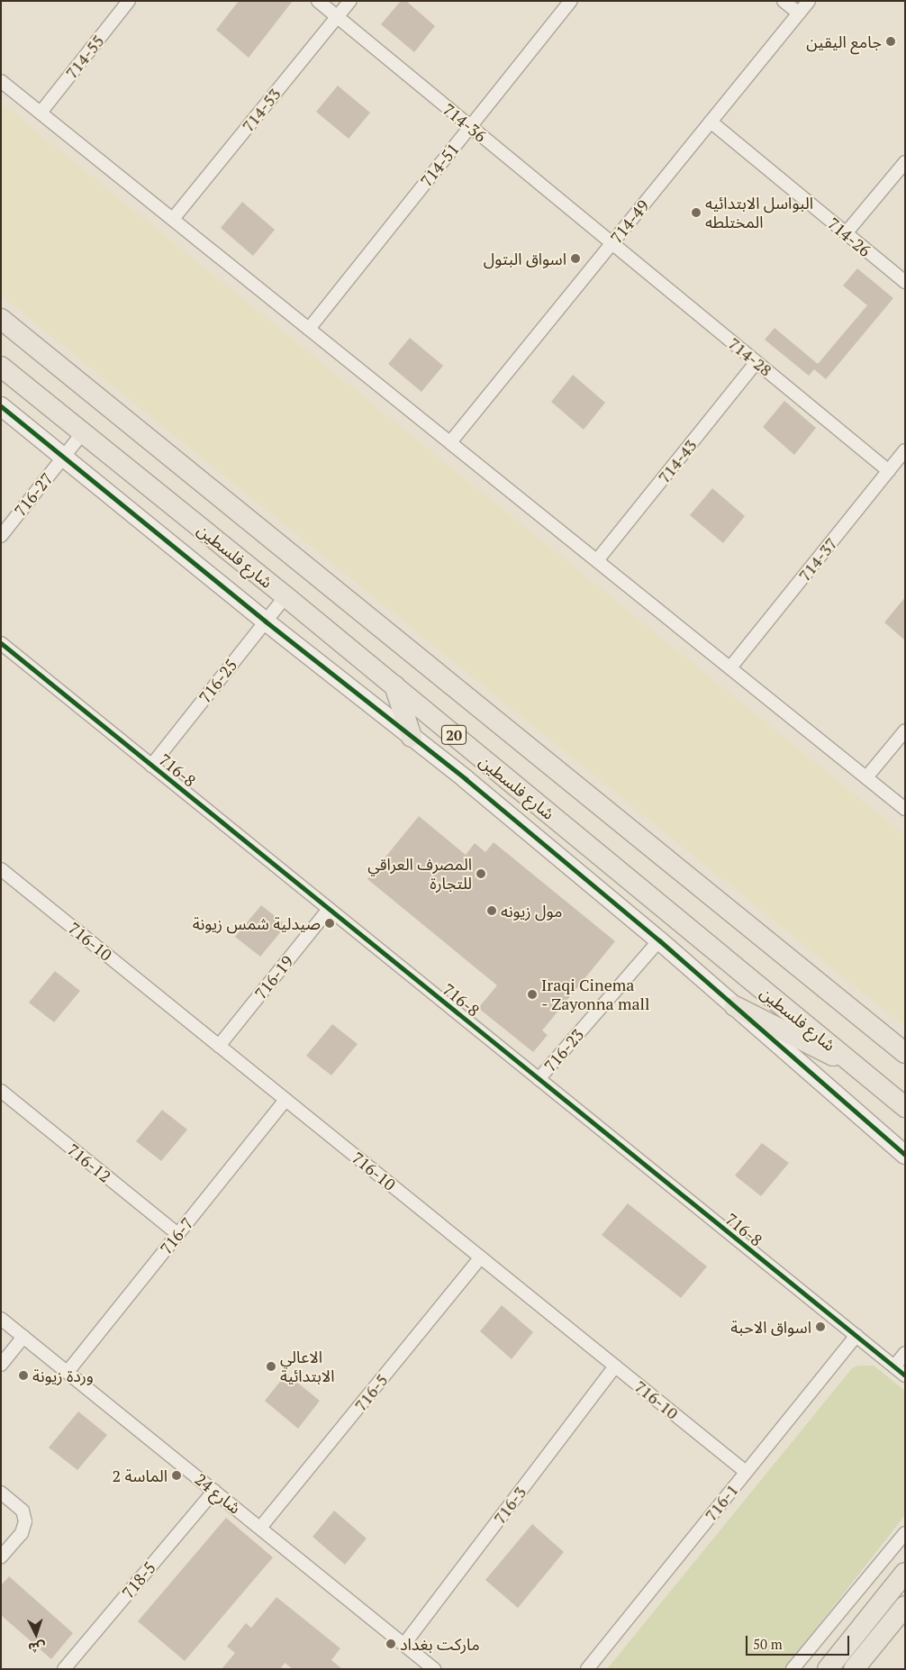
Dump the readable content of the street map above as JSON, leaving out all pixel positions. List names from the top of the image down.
{
  "streets": {
    "main road": ["شارع فلسطين", "20"],
    "street": [
      "714-55",
      "714-53",
      "714-36",
      "714-51",
      "714-49",
      "714-26",
      "714-28",
      "714-43",
      "716-27",
      "714-37",
      "716-25",
      "716-8",
      "716-10",
      "716-19",
      "716-23",
      "716-12",
      "716-7",
      "716-5",
      "شارع 24",
      "716-1",
      "716-3",
      "718-5"
    ]
  },
  "crossings": [
    ["714-53", "714-36"],
    ["714-36", "714-51"],
    ["714-36", "714-49"],
    ["714-36", "714-28"],
    ["714-49", "714-26"],
    ["714-49", "714-28"],
    ["714-28", "714-43"],
    ["714-28", "714-37"],
    ["716-27", "شارع فلسطين"],
    ["شارع فلسطين", "716-25"],
    ["716-25", "716-8"],
    ["716-8", "716-19"],
    ["716-8", "716-23"],
    ["716-8", "716-1"],
    ["716-10", "716-19"],
    ["716-10", "716-7"],
    ["716-10", "716-5"],
    ["716-10", "716-1"],
    ["716-10", "716-3"],
    ["716-12", "716-7"],
    ["716-7", "شارع 24"],
    ["716-5", "شارع 24"],
    ["شارع 24", "716-3"],
    ["شارع 24", "718-5"]
  ],
  "places": [
    "جامع اليقين",
    "البواسل الابتدائيه المختلطه",
    "اسواق البتول",
    "المصرف العراقي للتجارة",
    "مول زيونه",
    "صيدلية شمس زيونة",
    "Iraqi Cinema - Zayonna mall",
    "اسواق الاحبة",
    "الاعالي الابتدائية",
    "وردة زيونة",
    "الماسة 2",
    "ماركت بغداد"
  ],
  "scale_bar": "50 m",
  "north": "bottom"
}
